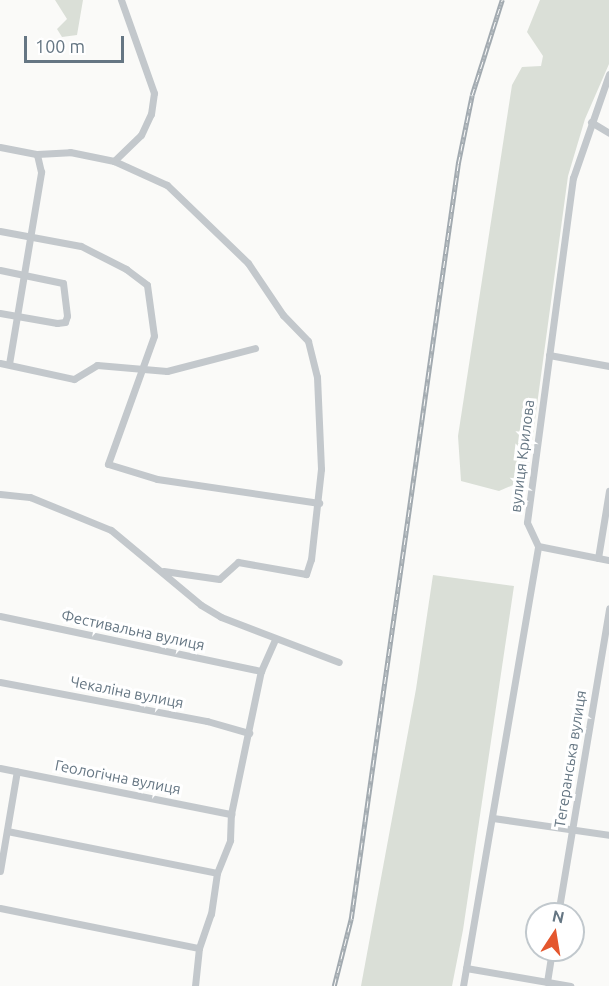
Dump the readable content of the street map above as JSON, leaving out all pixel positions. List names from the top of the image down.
{
  "streets": {
    "street": [
      "вулиця Крилова",
      "Фестивальна вулиця",
      "Чекаліна вулиця",
      "Тегеранська вулиця",
      "Геологічна вулиця"
    ]
  },
  "scale_bar": "100 m",
  "north": "top"
}
